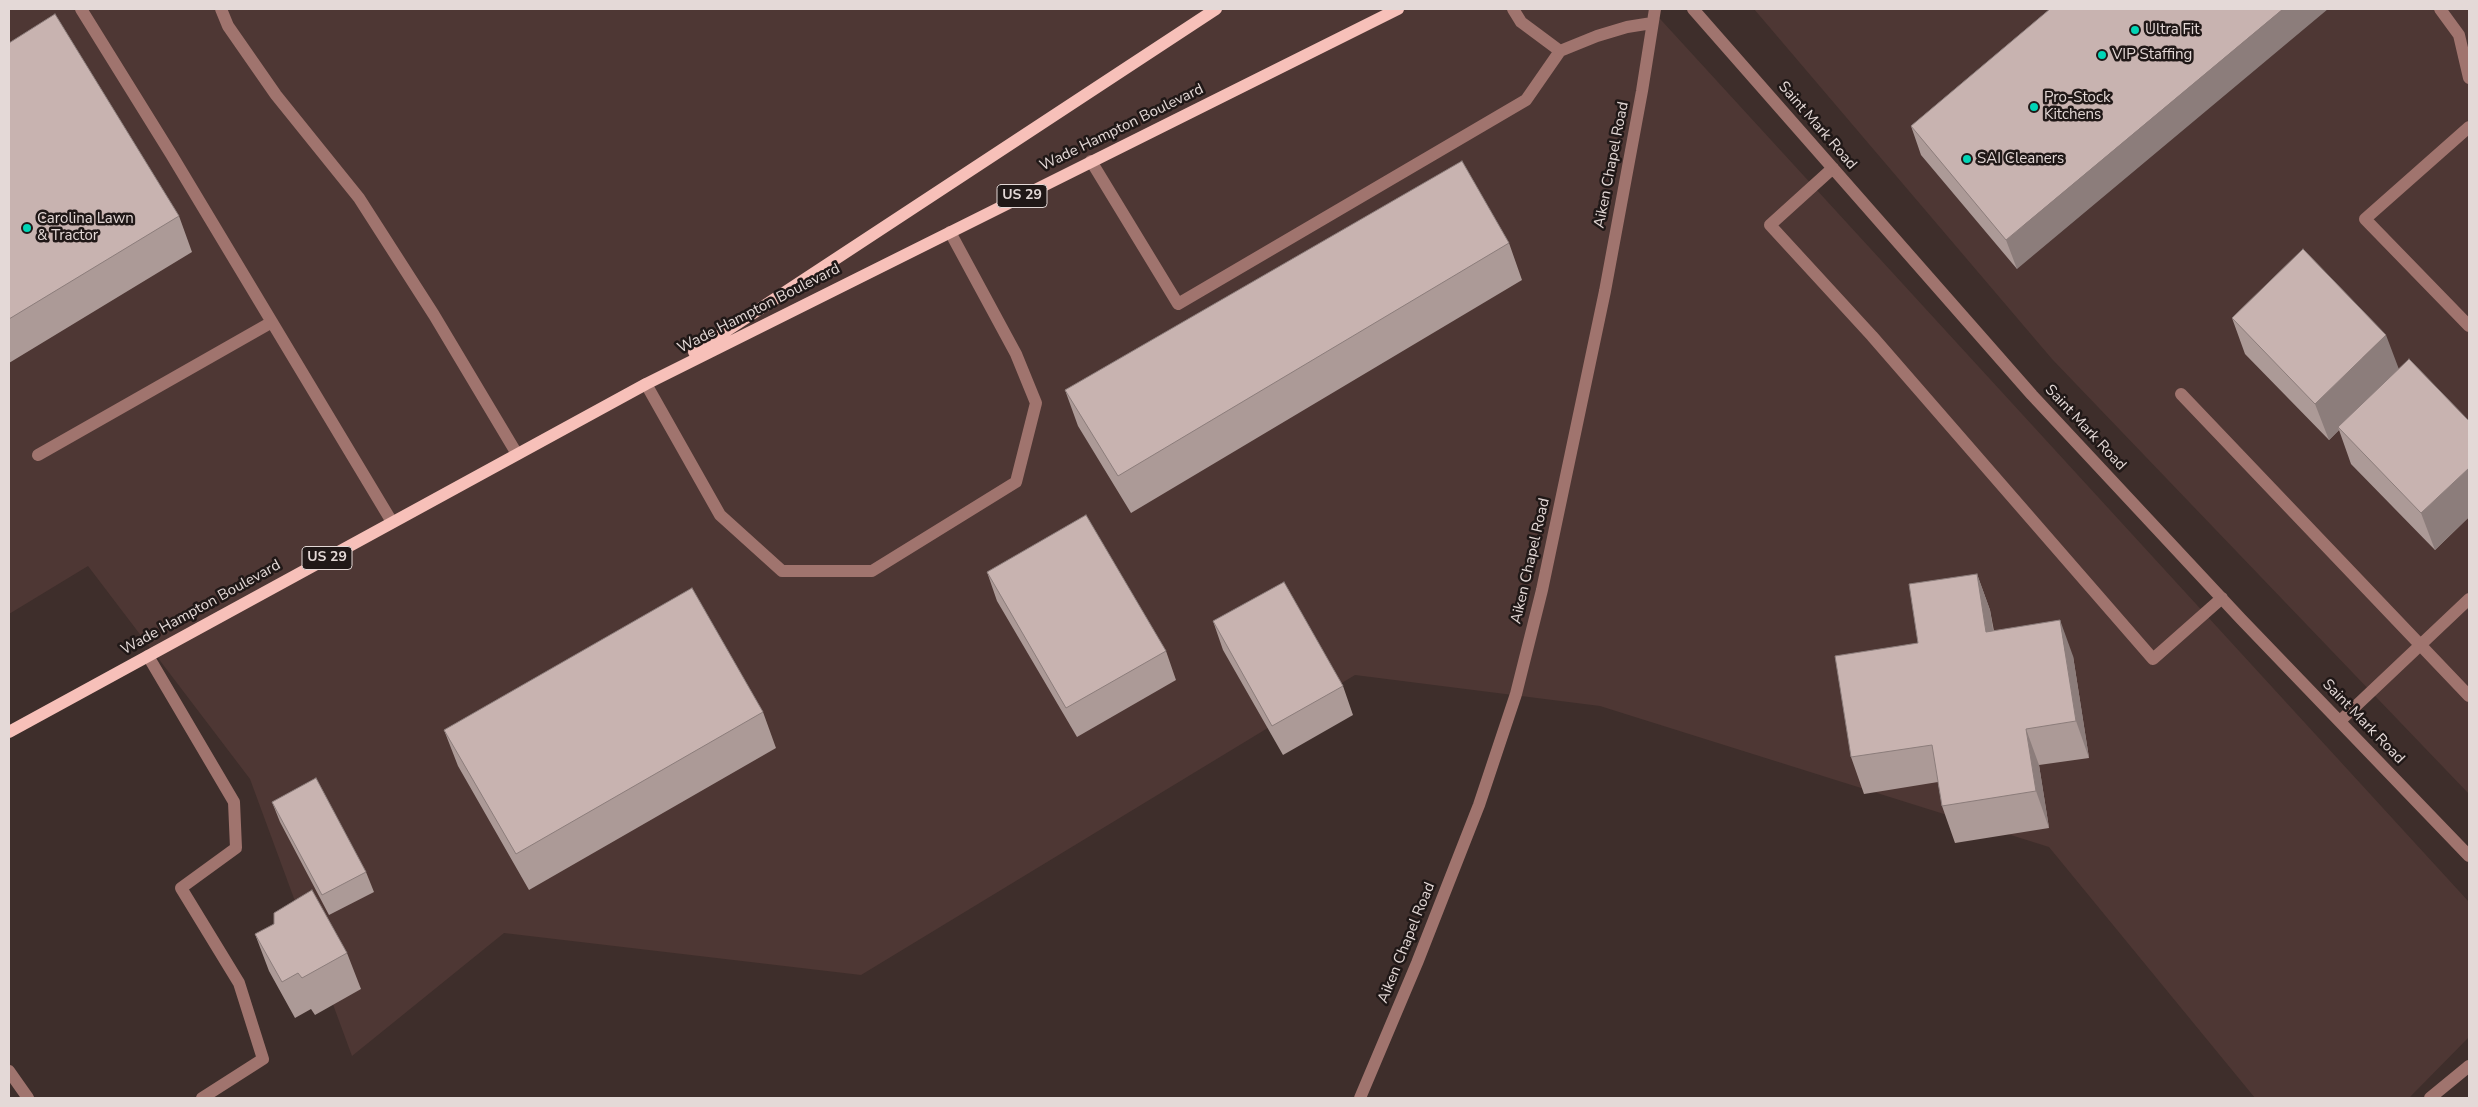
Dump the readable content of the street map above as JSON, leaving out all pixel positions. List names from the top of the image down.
{
  "streets": {
    "main road": ["Wade Hampton Boulevard", "US 29"],
    "street": ["Saint Mark Road", "Aiken Chapel Road"]
  },
  "places": [
    "Ultra Fit",
    "VIP Staffing",
    "Pro-Stock Kitchens",
    "SAI Cleaners",
    "Carolina Lawn & Tractor"
  ]
}
